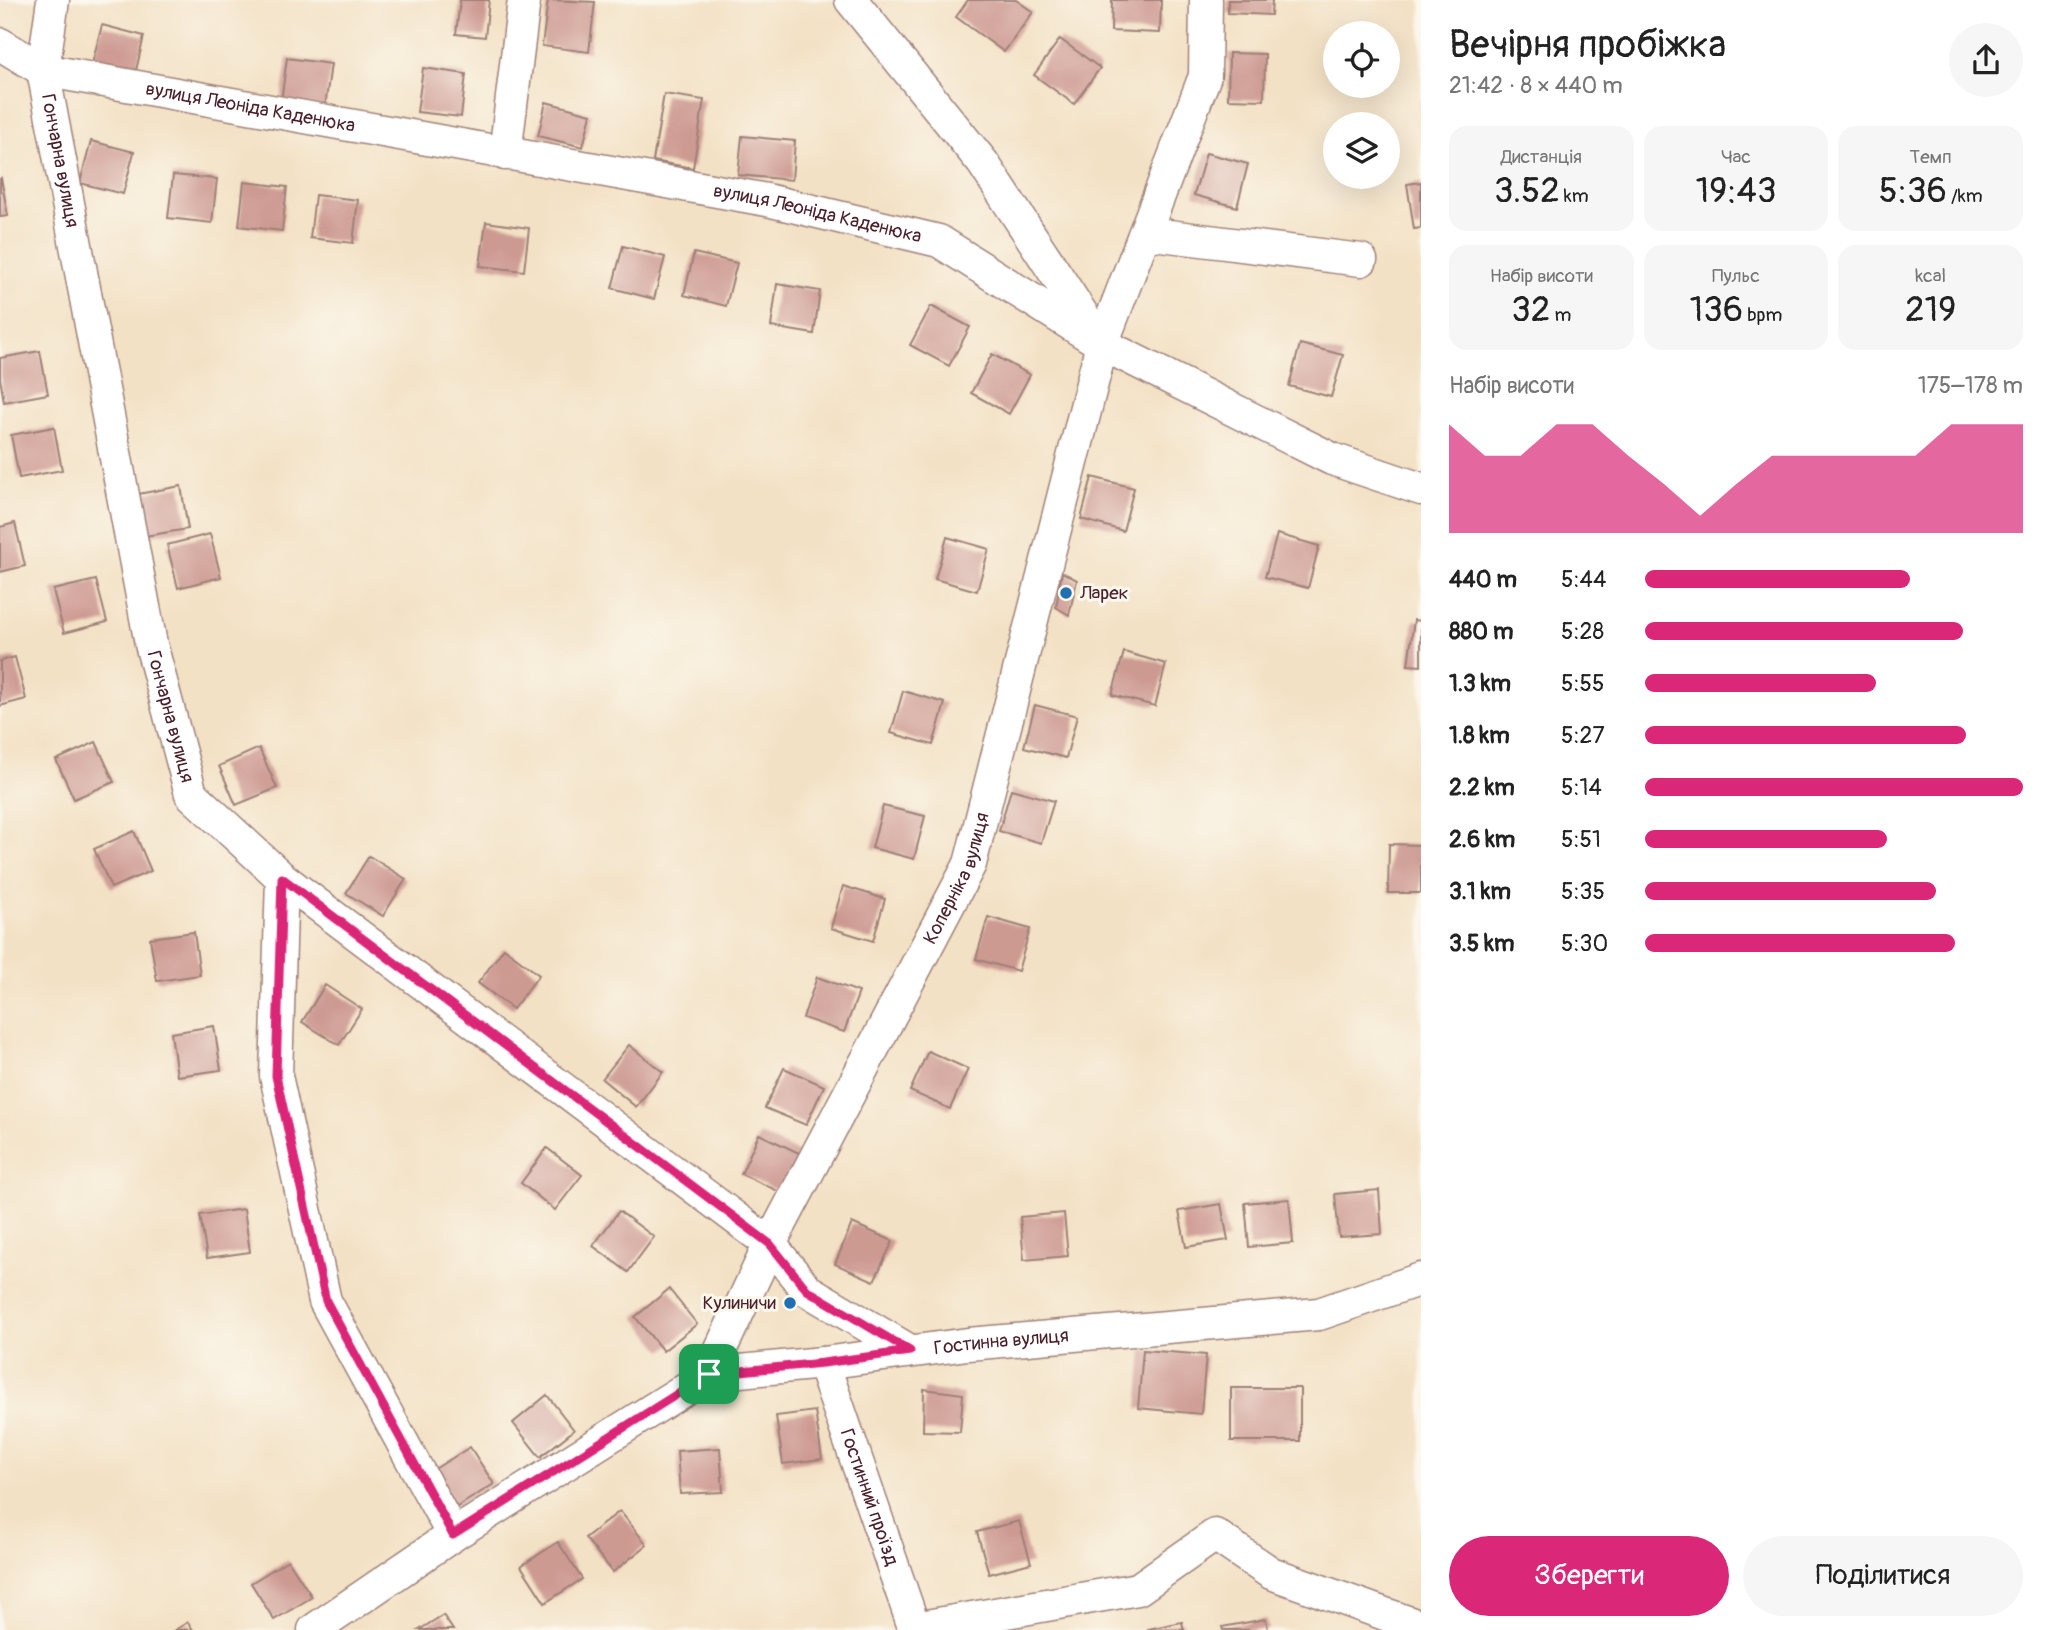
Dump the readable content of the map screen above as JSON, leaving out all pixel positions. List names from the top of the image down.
{
  "streets": {
    "street": [
      "вулиця Леоніда Каденюка",
      "Гончарна вулиця",
      "Коперніка вулиця",
      "Гостинна вулиця",
      "Гостинний проїзд"
    ]
  },
  "crossings": [
    ["вулиця Леоніда Каденюка", "Гончарна вулиця"],
    ["вулиця Леоніда Каденюка", "Коперніка вулиця"],
    ["Гончарна вулиця", "Коперніка вулиця"],
    ["Гончарна вулиця", "Гостинна вулиця"],
    ["Коперніка вулиця", "Гостинна вулиця"],
    ["Гостинна вулиця", "Гостинний проїзд"]
  ],
  "places": ["Ларек", "Кулиничи"],
  "page": {
    "heading": ["Вечірня пробіжка", "21:42 · 8 × 440 m"],
    "stats": [
      ["Дистанція", "3.52 km"],
      ["Час", "19:43"],
      ["Темп", "5:36 /km"],
      ["Набір висоти", "32 m"],
      ["Пульс", "136 bpm"],
      ["kcal", "219"]
    ],
    "chart": ["Набір висоти", "175–178 m"],
    "list": [
      {
        "name": "440 m",
        "note": "5:44"
      },
      {
        "name": "880 m",
        "note": "5:28"
      },
      {
        "name": "1.3 km",
        "note": "5:55"
      },
      {
        "name": "1.8 km",
        "note": "5:27"
      },
      {
        "name": "2.2 km",
        "note": "5:14"
      },
      {
        "name": "2.6 km",
        "note": "5:51"
      },
      {
        "name": "3.1 km",
        "note": "5:35"
      },
      {
        "name": "3.5 km",
        "note": "5:30"
      }
    ],
    "buttons": ["Зберегти", "Поділитися"]
  }
}
